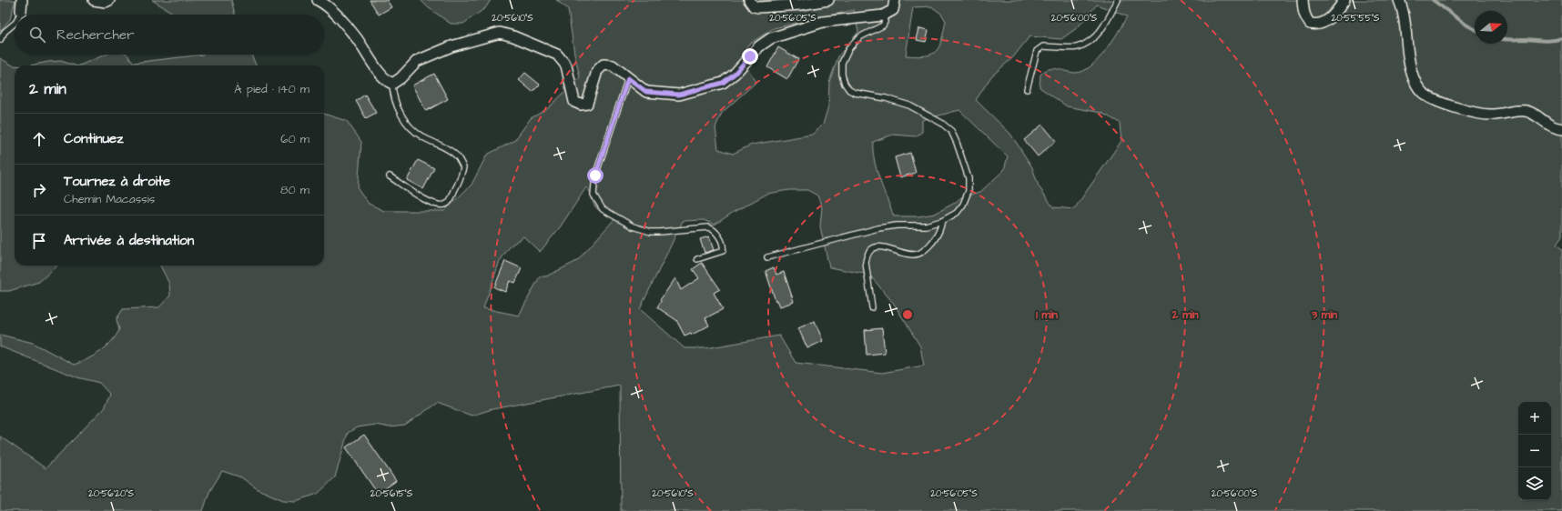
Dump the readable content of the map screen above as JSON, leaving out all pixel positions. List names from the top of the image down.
{
  "north": "right",
  "page": {
    "search": "Rechercher",
    "heading": ["2 min", "À pied · 140 m"],
    "list": [
      ["Continuez", "60 m"],
      ["Tournez à droite", "Chemin Macassis", "80 m"],
      "Arrivée à destination"
    ],
    "map_buttons": ["+", "−"]
  },
  "coordinates": [
    "20°56'10\"S",
    "20°56'05\"S",
    "20°56'00\"S",
    "20°55'55\"S",
    "20°56'20\"S",
    "20°56'15\"S"
  ],
  "rings": ["1 min", "2 min", "3 min"]
}
